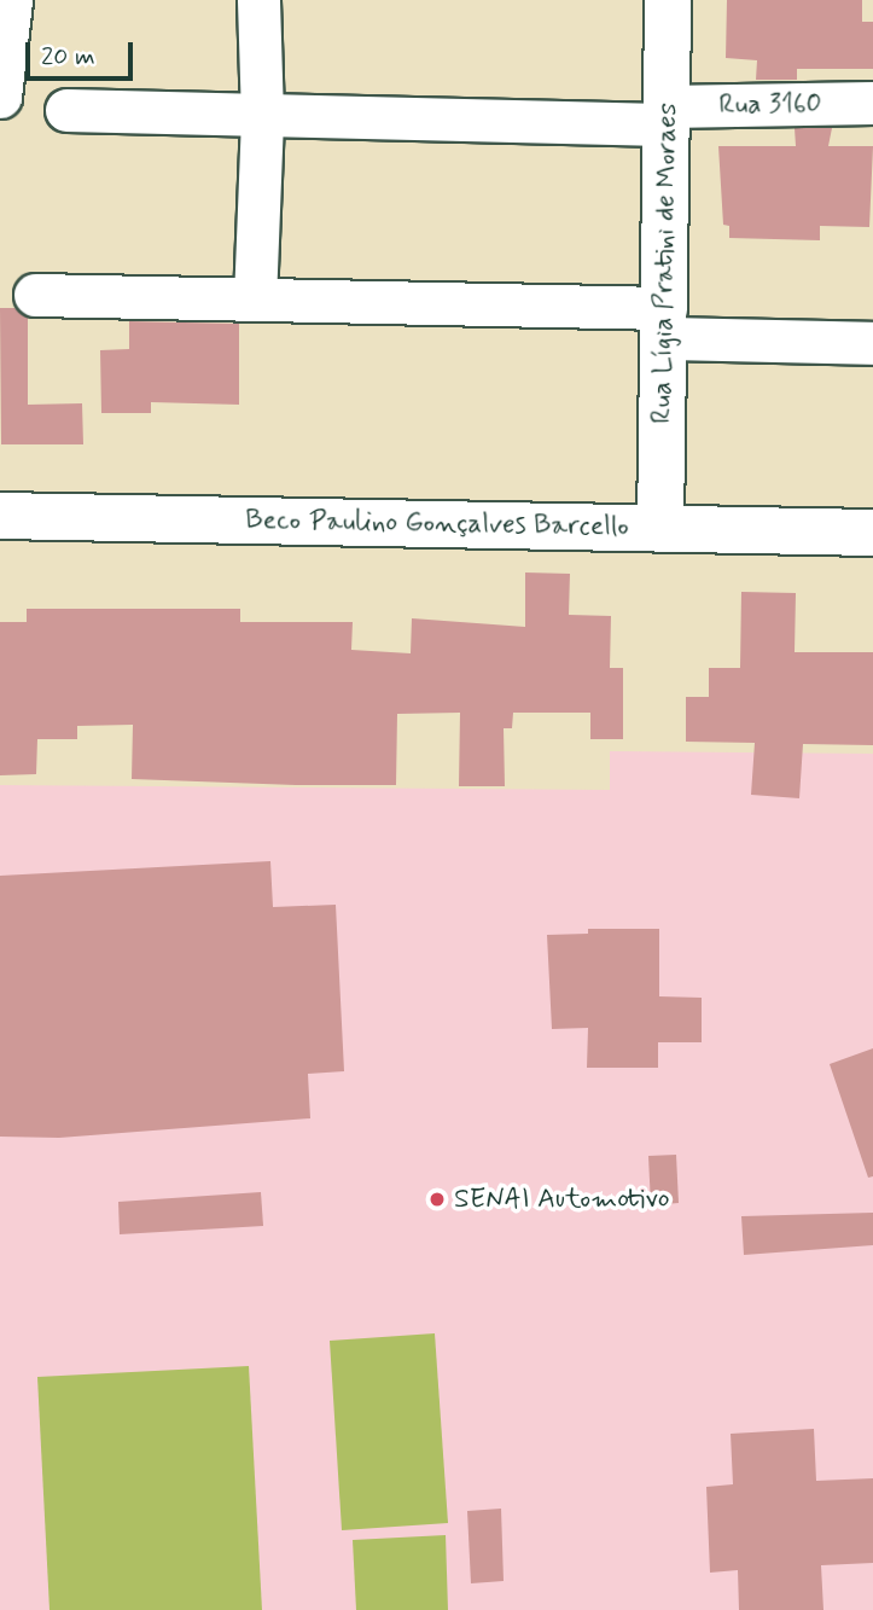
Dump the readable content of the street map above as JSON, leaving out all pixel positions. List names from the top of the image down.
{
  "streets": {
    "main road": ["Rua Lígia Pratini de Moraes", "Beco Paulino Gonçalves Barcello"],
    "street": ["Rua 3160"]
  },
  "crossings": [
    ["Rua 3160", "Rua Lígia Pratini de Moraes"],
    ["Rua Lígia Pratini de Moraes", "Beco Paulino Gonçalves Barcello"]
  ],
  "places": ["SENAI Automotivo"],
  "scale_bar": "20 m"
}
